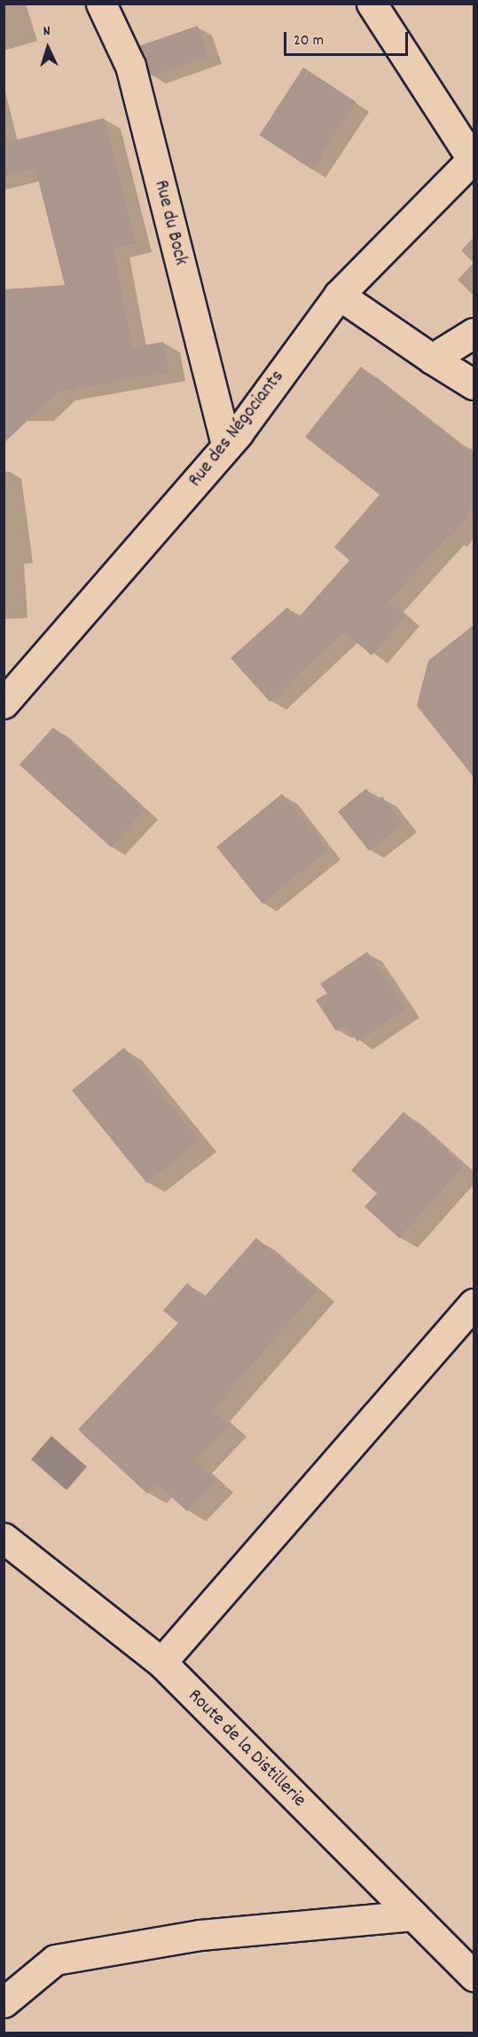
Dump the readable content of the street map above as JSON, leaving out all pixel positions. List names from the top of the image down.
{
  "streets": {
    "street": ["Rue du Bock", "Rue des Négociants", "Route de la Distillerie"]
  },
  "crossings": [
    ["Rue du Bock", "Rue des Négociants"]
  ],
  "scale_bar": "20 m",
  "north": "top"
}
